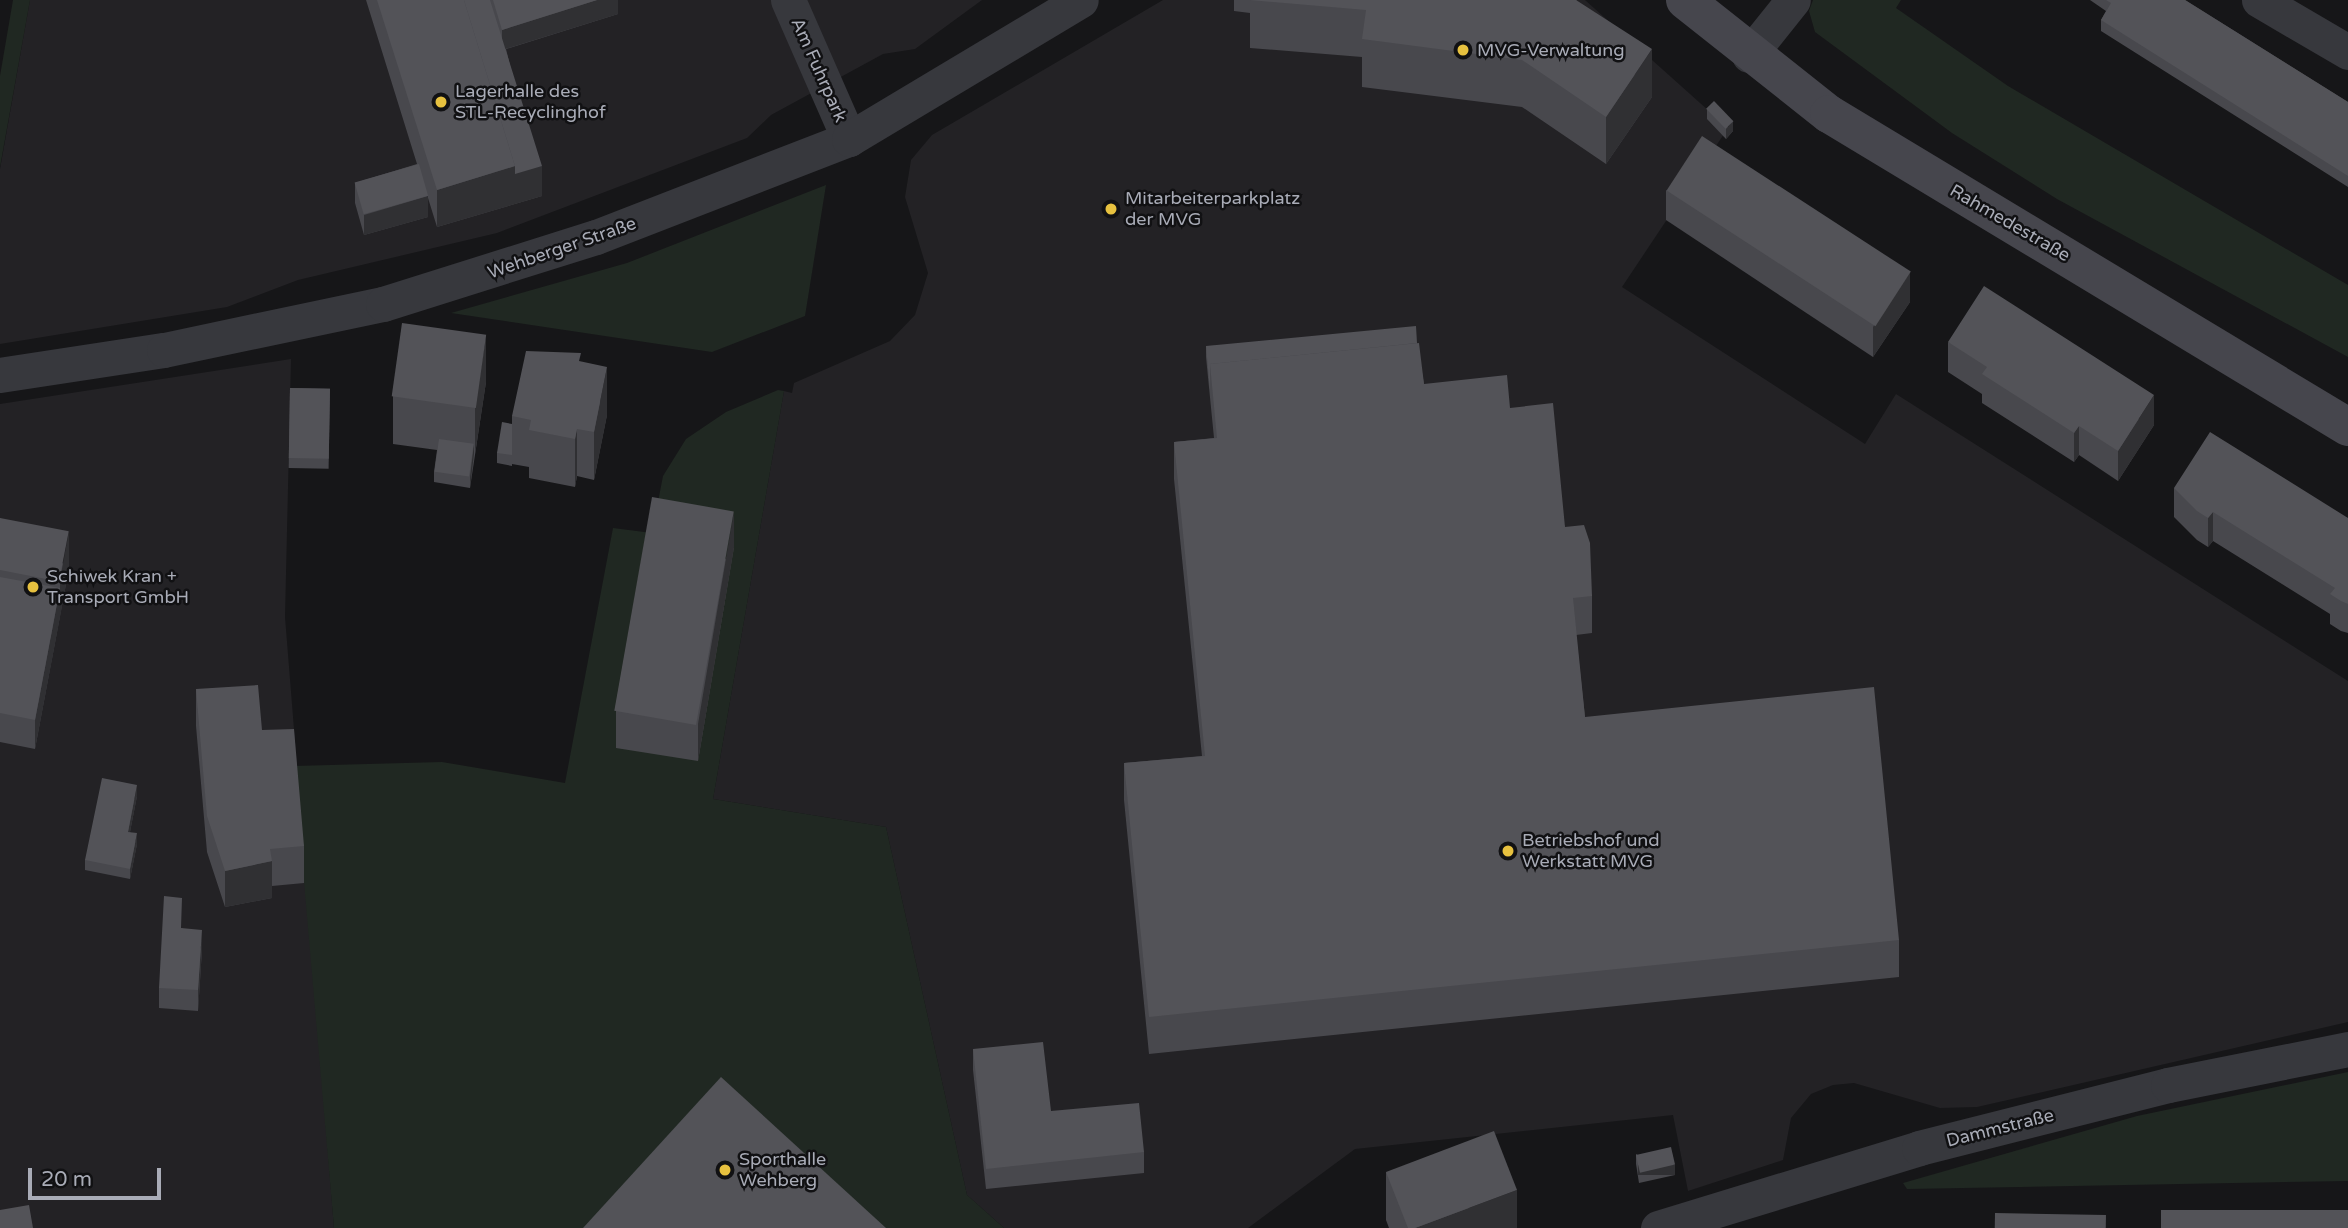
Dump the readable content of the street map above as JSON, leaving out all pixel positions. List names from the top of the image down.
{
  "streets": {
    "main road": ["Rahmedestraße"],
    "street": ["Am Fuhrpark", "Wehberger Straße", "Dammstraße"]
  },
  "crossings": [
    ["Am Fuhrpark", "Wehberger Straße"]
  ],
  "places": [
    "MVG-Verwaltung",
    "Lagerhalle des STL-Recyclinghof",
    "Mitarbeiterparkplatz der MVG",
    "Schiwek Kran + Transport GmbH",
    "Betriebshof und Werkstatt MVG",
    "Sporthalle Wehberg"
  ],
  "scale_bar": "20 m"
}
